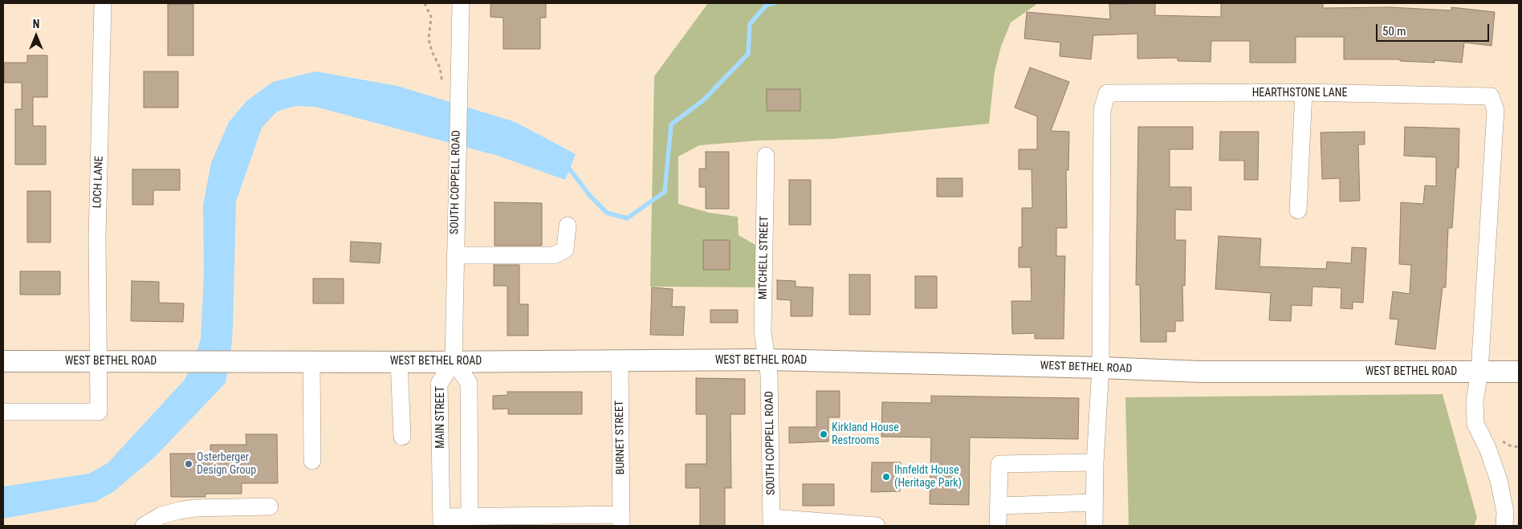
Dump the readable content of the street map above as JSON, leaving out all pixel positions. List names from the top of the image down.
{
  "streets": {
    "main road": ["WEST BETHEL ROAD"],
    "street": [
      "HEARTHSTONE LANE",
      "LOCH LANE",
      "SOUTH COPPELL ROAD",
      "MITCHELL STREET",
      "MAIN STREET",
      "BURNET STREET"
    ]
  },
  "crossings": [
    ["HEARTHSTONE LANE", "WEST BETHEL ROAD"],
    ["LOCH LANE", "WEST BETHEL ROAD"],
    ["SOUTH COPPELL ROAD", "MITCHELL STREET"],
    ["SOUTH COPPELL ROAD", "WEST BETHEL ROAD"],
    ["SOUTH COPPELL ROAD", "MAIN STREET"],
    ["MITCHELL STREET", "WEST BETHEL ROAD"],
    ["WEST BETHEL ROAD", "MAIN STREET"],
    ["WEST BETHEL ROAD", "BURNET STREET"]
  ],
  "places": ["Kirkland House Restrooms", "Osterberger Design Group", "Ihnfeldt House (Heritage Park)"],
  "scale_bar": "50 m",
  "north": "top"
}
